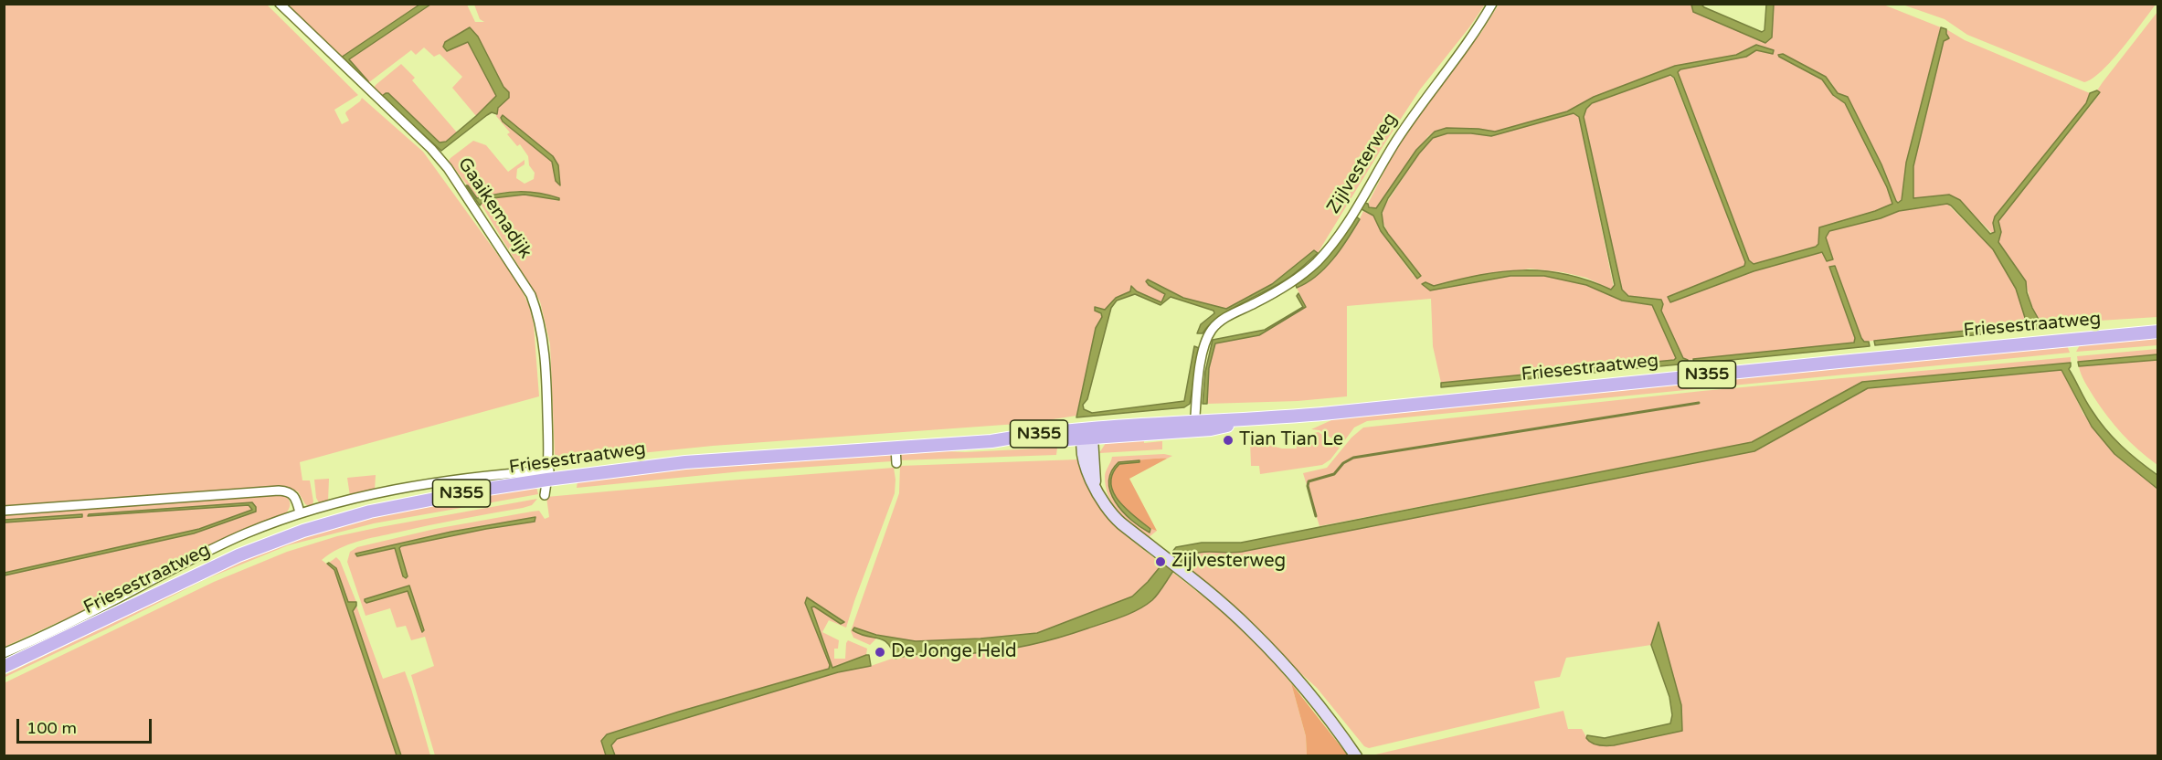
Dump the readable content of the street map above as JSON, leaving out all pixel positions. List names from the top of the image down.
{
  "streets": {
    "main road": ["Friesestraatweg", "N355"],
    "street": ["Zijlvesterweg", "Gaaikemadijk"]
  },
  "crossings": [
    ["Zijlvesterweg", "Friesestraatweg"],
    ["Gaaikemadijk", "Friesestraatweg"]
  ],
  "places": ["Tian Tian Le", "Zijlvesterweg", "De Jonge Held"],
  "scale_bar": "100 m"
}
